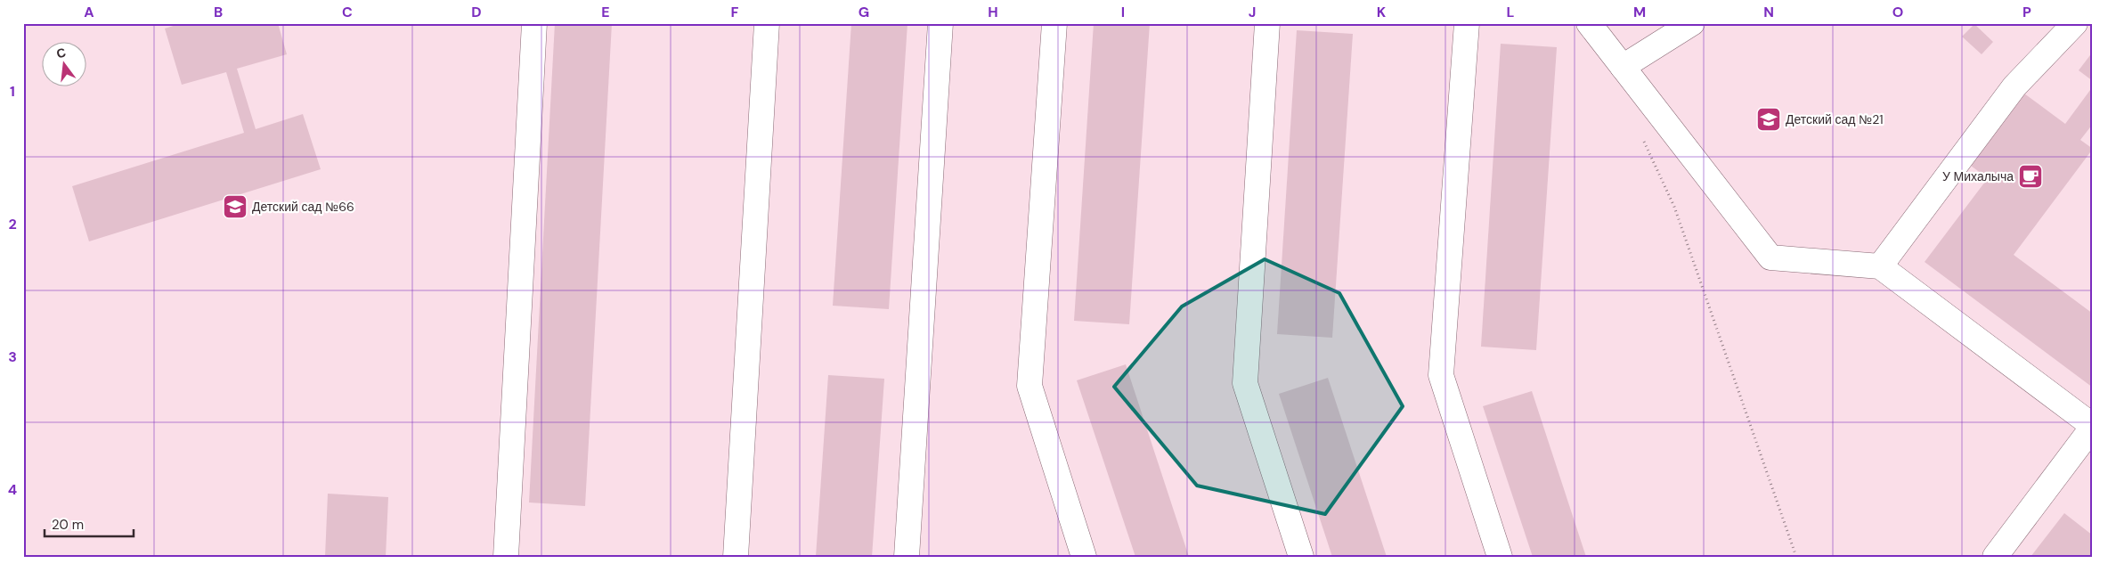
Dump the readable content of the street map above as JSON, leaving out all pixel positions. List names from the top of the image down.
{
  "places": {
    "school or university": ["Детский сад №21", "Детский сад №66"],
    "cafe": ["У Михалыча"]
  },
  "scale_bar": "20 m",
  "north": "top",
  "grid": {
    "columns": [
      "A",
      "B",
      "C",
      "D",
      "E",
      "F",
      "G",
      "H",
      "I",
      "J",
      "K",
      "L",
      "M",
      "N",
      "O",
      "P"
    ],
    "rows": [
      "1",
      "2",
      "3",
      "4"
    ]
  }
}
